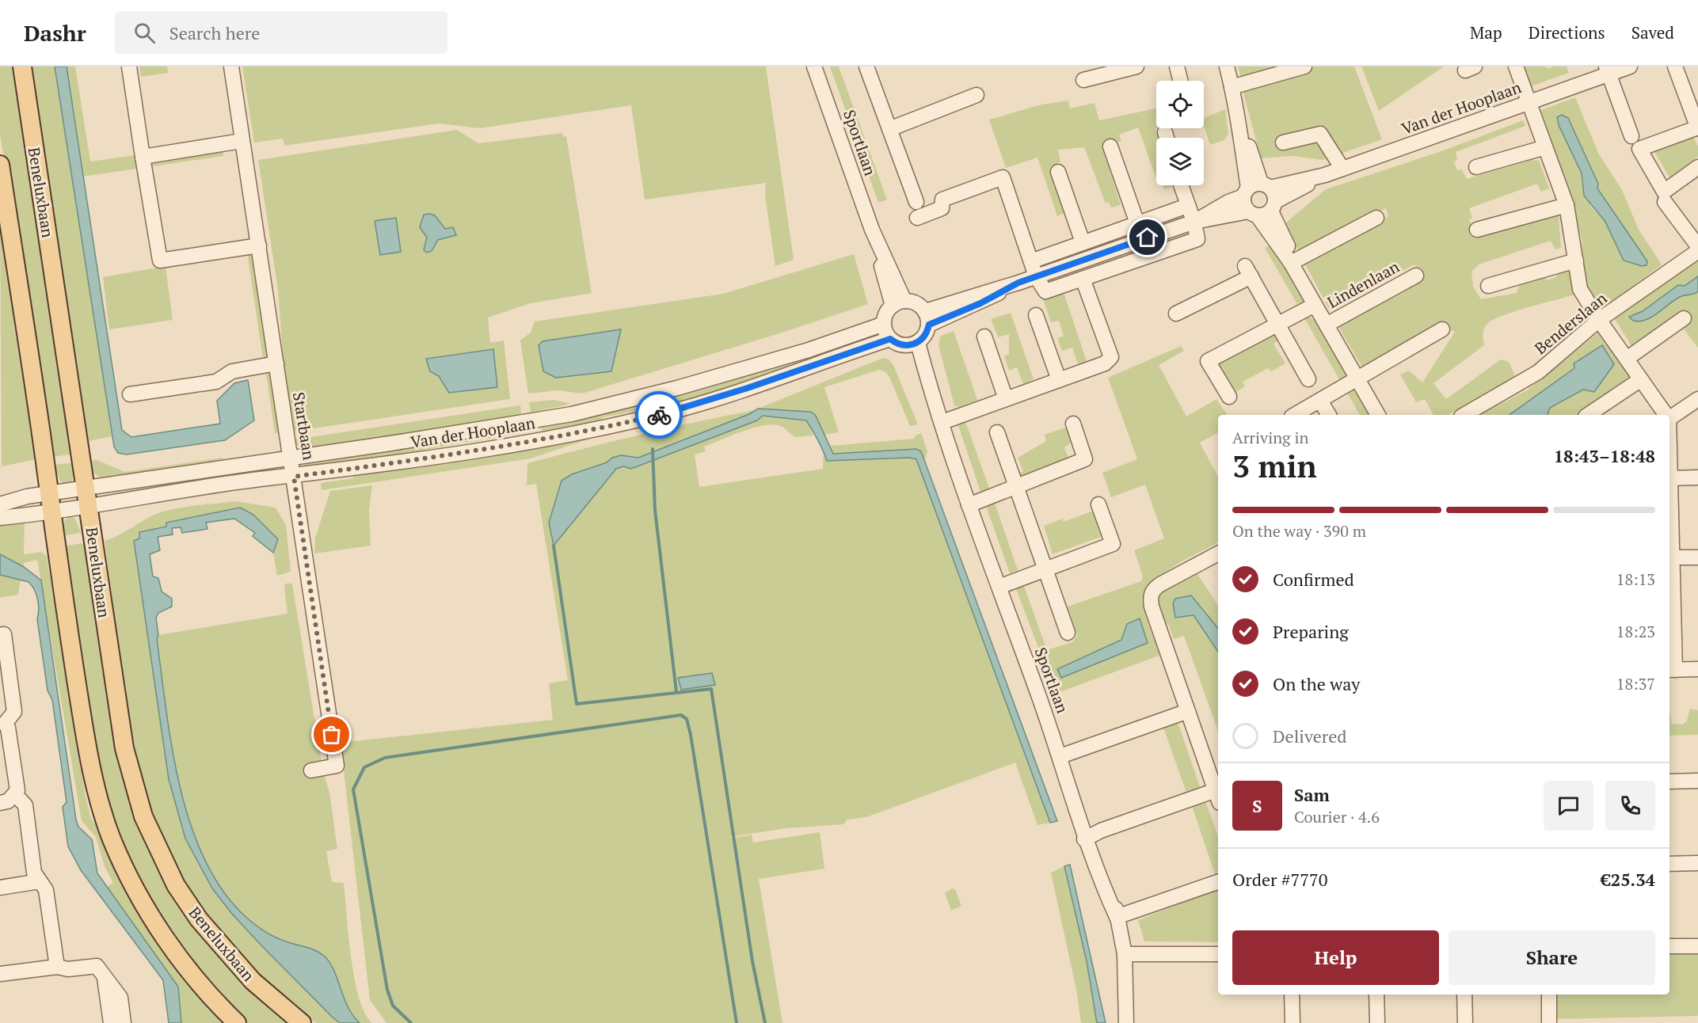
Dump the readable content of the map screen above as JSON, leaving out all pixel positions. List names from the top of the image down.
{
  "streets": {
    "main road": ["Beneluxbaan"],
    "street": [
      "Van der Hooplaan",
      "Sportlaan",
      "Lindenlaan",
      "Benderslaan",
      "Startbaan"
    ]
  },
  "crossings": [
    ["Van der Hooplaan", "Sportlaan"],
    ["Van der Hooplaan", "Beneluxbaan"],
    ["Van der Hooplaan", "Lindenlaan"],
    ["Van der Hooplaan", "Startbaan"]
  ],
  "page": {
    "header": "Dashr",
    "search": "Search here",
    "nav": ["Map", "Directions", "Saved"],
    "heading": ["3 min", "Arriving in", "18:43–18:48"],
    "panel": [
      "Sam",
      "Courier · 4.6",
      "Order #7770",
      "€25.34"
    ],
    "bar": "On the way · 390 m",
    "list": [
      ["Confirmed", "18:13"],
      ["Preparing", "18:23"],
      ["On the way", "18:37"],
      "Delivered"
    ],
    "round": "S",
    "buttons": ["Help", "Share"]
  }
}
